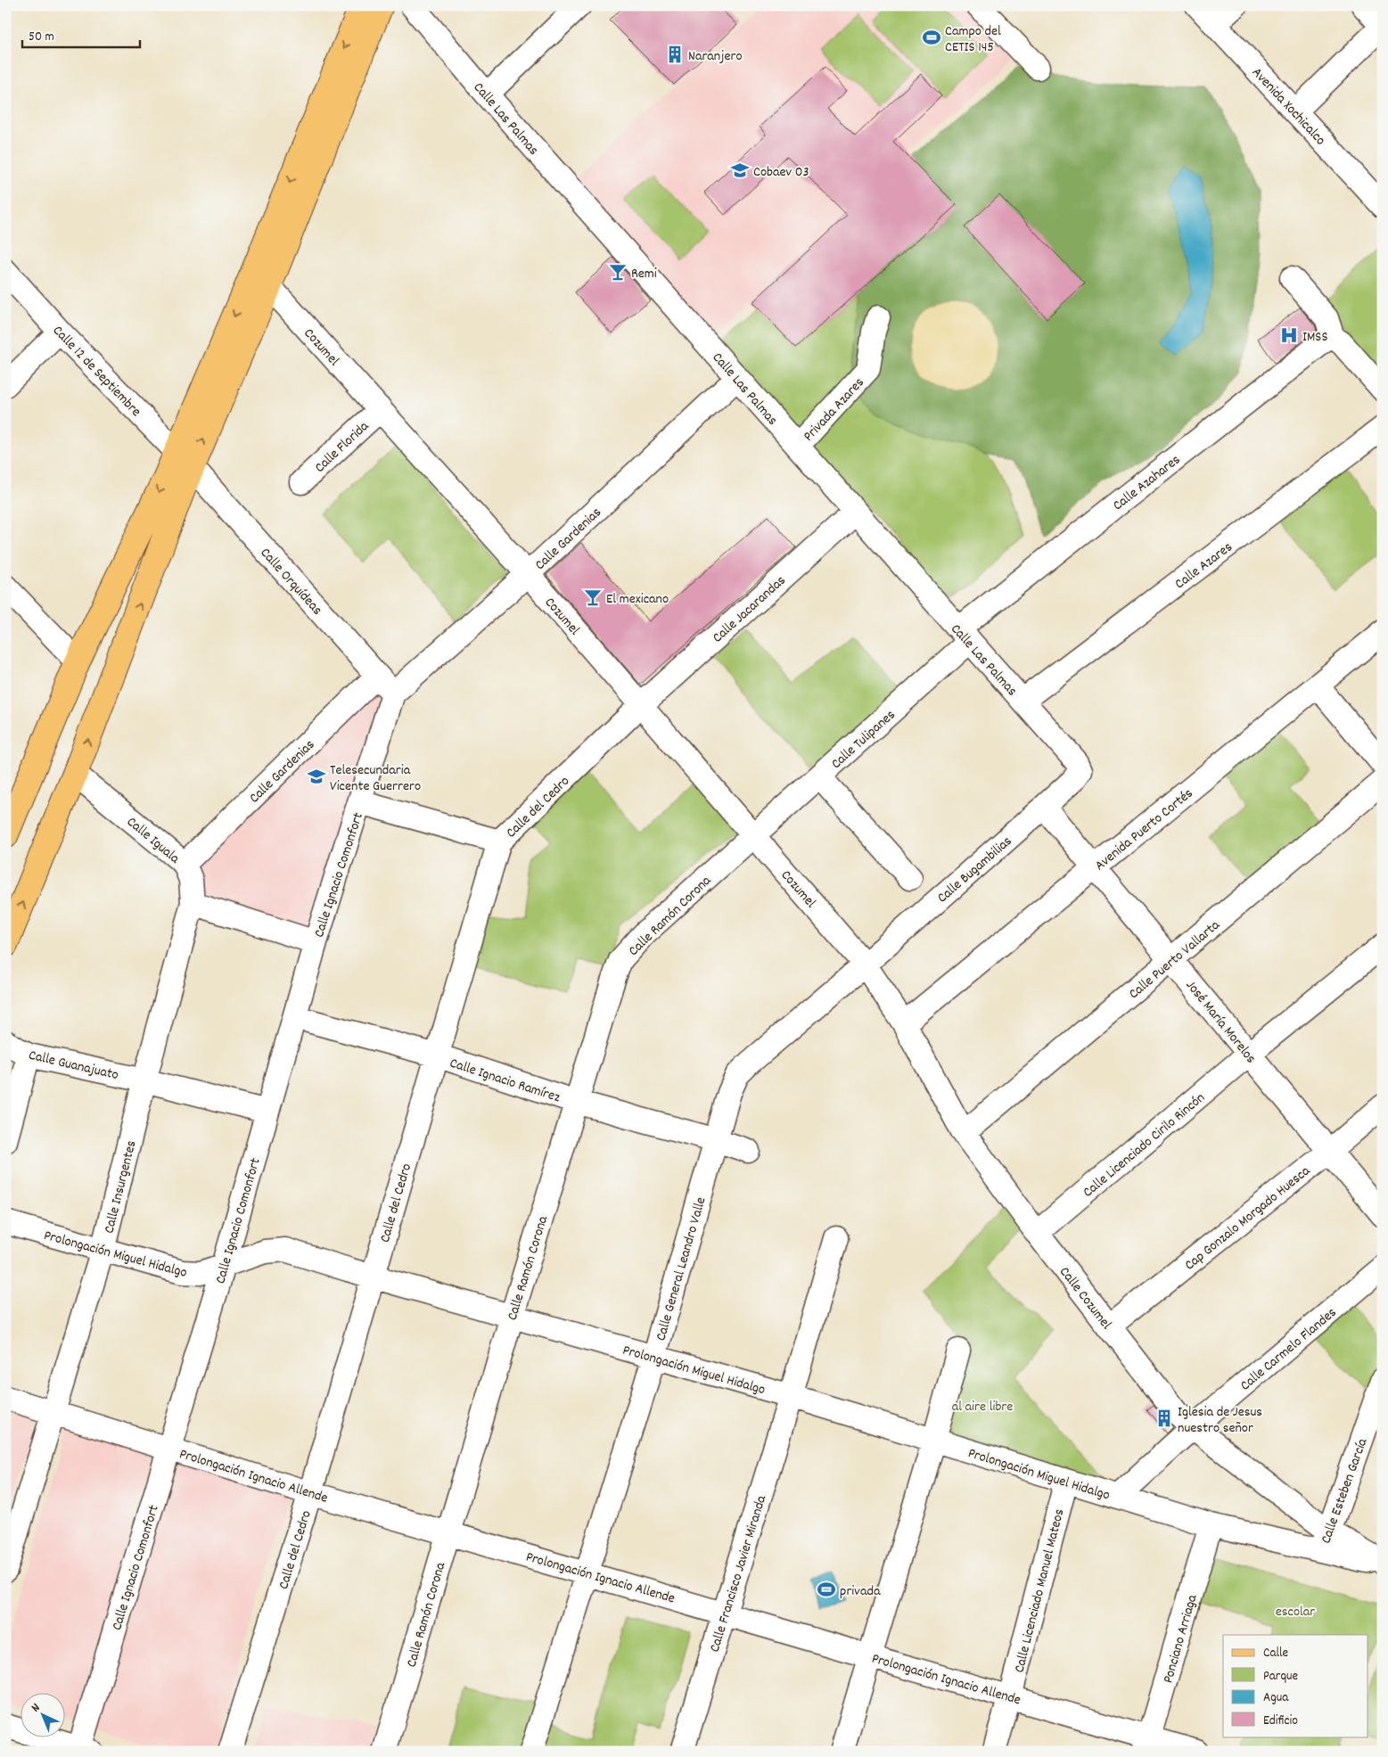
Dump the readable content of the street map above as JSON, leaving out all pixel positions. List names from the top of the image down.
{
  "streets": {
    "street": [
      "Avenida Xochicalco",
      "Calle Las Palmas",
      "Cozumel",
      "Calle 12 de Septiembre",
      "Privada Azares",
      "Calle Florida",
      "Calle Azahares",
      "Calle Gardenias",
      "Calle Azares",
      "Calle Orquídeas",
      "Calle Jacarandas",
      "Calle Tulipanes",
      "Calle del Cedro",
      "Avenida Puerto Cortés",
      "Calle Iguala",
      "Calle Bugambilias",
      "Calle Ignacio Comonfort",
      "Calle Ramón Corona",
      "Calle Puerto Vallarta",
      "José María Morelos",
      "Calle Guanajuato",
      "Calle Ignacio Ramírez",
      "Calle Licenciado Cirilo Rincón",
      "Calle Insurgentes",
      "Cap Gonzalo Morgado Huesca",
      "Prolongación Miguel Hidalgo",
      "Calle General Leandro Valle",
      "Calle Cozumel",
      "Calle Carmelo Flandes",
      "Prolongación Ignacio Allende",
      "Calle Esteben García",
      "Calle Francisco Javier Miranda",
      "Calle Licenciado Manuel Mateos",
      "Ponciano Arriaga"
    ]
  },
  "crossings": [
    ["Calle Las Palmas", "Privada Azares"],
    ["Calle Las Palmas", "Calle Azahares"],
    ["Calle Las Palmas", "Calle Gardenias"],
    ["Calle Las Palmas", "Calle Azares"],
    ["Calle Las Palmas", "Calle Jacarandas"],
    ["Calle Las Palmas", "Calle Tulipanes"],
    ["Calle Las Palmas", "Calle Bugambilias"],
    ["Cozumel", "Calle Florida"],
    ["Cozumel", "Calle Gardenias"],
    ["Cozumel", "Calle Jacarandas"],
    ["Cozumel", "Calle Tulipanes"],
    ["Cozumel", "Calle del Cedro"],
    ["Cozumel", "Calle Bugambilias"],
    ["Cozumel", "Calle Ramón Corona"],
    ["Cozumel", "Calle General Leandro Valle"],
    ["Cozumel", "Calle Cozumel"],
    ["Calle 12 de Septiembre", "Calle Orquídeas"],
    ["Calle Azahares", "Calle Tulipanes"],
    ["Calle Gardenias", "Calle Orquídeas"],
    ["Calle Gardenias", "Calle Iguala"],
    ["Calle Gardenias", "Calle Ignacio Comonfort"],
    ["Calle Orquídeas", "Calle Ignacio Comonfort"],
    ["Calle Jacarandas", "Calle del Cedro"],
    ["Calle Tulipanes", "Calle Ramón Corona"],
    ["Calle del Cedro", "Calle Ignacio Ramírez"],
    ["Calle del Cedro", "Prolongación Miguel Hidalgo"],
    ["Calle del Cedro", "Prolongación Ignacio Allende"],
    ["Avenida Puerto Cortés", "José María Morelos"],
    ["Avenida Puerto Cortés", "Calle Cozumel"],
    ["Calle Iguala", "Calle Insurgentes"],
    ["Calle Bugambilias", "José María Morelos"],
    ["Calle Bugambilias", "Calle General Leandro Valle"],
    ["Calle Bugambilias", "Calle Cozumel"],
    ["Calle Ignacio Comonfort", "Calle Guanajuato"],
    ["Calle Ignacio Comonfort", "Calle Ignacio Ramírez"],
    ["Calle Ignacio Comonfort", "Prolongación Miguel Hidalgo"],
    ["Calle Ignacio Comonfort", "Prolongación Ignacio Allende"],
    ["Calle Ramón Corona", "Calle Ignacio Ramírez"],
    ["Calle Ramón Corona", "Prolongación Miguel Hidalgo"],
    ["Calle Ramón Corona", "Prolongación Ignacio Allende"],
    ["Calle Puerto Vallarta", "José María Morelos"],
    ["Calle Puerto Vallarta", "Calle Cozumel"],
    ["José María Morelos", "Calle Licenciado Cirilo Rincón"],
    ["José María Morelos", "Cap Gonzalo Morgado Huesca"],
    ["Calle Guanajuato", "Calle Insurgentes"],
    ["Calle Ignacio Ramírez", "Calle General Leandro Valle"],
    ["Calle Licenciado Cirilo Rincón", "Calle Cozumel"],
    ["Calle Insurgentes", "Prolongación Miguel Hidalgo"],
    ["Calle Insurgentes", "Prolongación Ignacio Allende"],
    ["Cap Gonzalo Morgado Huesca", "Calle Cozumel"],
    ["Prolongación Miguel Hidalgo", "Calle General Leandro Valle"],
    ["Prolongación Miguel Hidalgo", "Calle Cozumel"],
    ["Prolongación Miguel Hidalgo", "Calle Carmelo Flandes"],
    ["Prolongación Miguel Hidalgo", "Calle Esteben García"],
    ["Prolongación Miguel Hidalgo", "Calle Francisco Javier Miranda"],
    ["Prolongación Miguel Hidalgo", "Calle Licenciado Manuel Mateos"],
    ["Prolongación Miguel Hidalgo", "Ponciano Arriaga"],
    ["Calle General Leandro Valle", "Calle Cozumel"],
    ["Calle General Leandro Valle", "Prolongación Ignacio Allende"],
    ["Calle Cozumel", "Calle Carmelo Flandes"],
    ["Calle Cozumel", "Calle Esteben García"],
    ["Prolongación Ignacio Allende", "Calle Francisco Javier Miranda"],
    ["Prolongación Ignacio Allende", "Calle Licenciado Manuel Mateos"],
    ["Prolongación Ignacio Allende", "Ponciano Arriaga"]
  ],
  "parks": ["al aire libre", "escolar"],
  "places": {
    "sports": ["Campo del CETIS 145", "privada"],
    "building": ["Naranjero", "Iglesia de Jesus nuestro señor"],
    "school or university": ["Cobaev 03", "Telesecundaria Vicente Guerrero"],
    "bar": ["Remi", "El mexicano"],
    "hospital": ["IMSS"]
  },
  "legend": [
    "Calle",
    "Parque",
    "Agua",
    "Edificio"
  ],
  "scale_bar": "50 m",
  "north": "top left"
}
